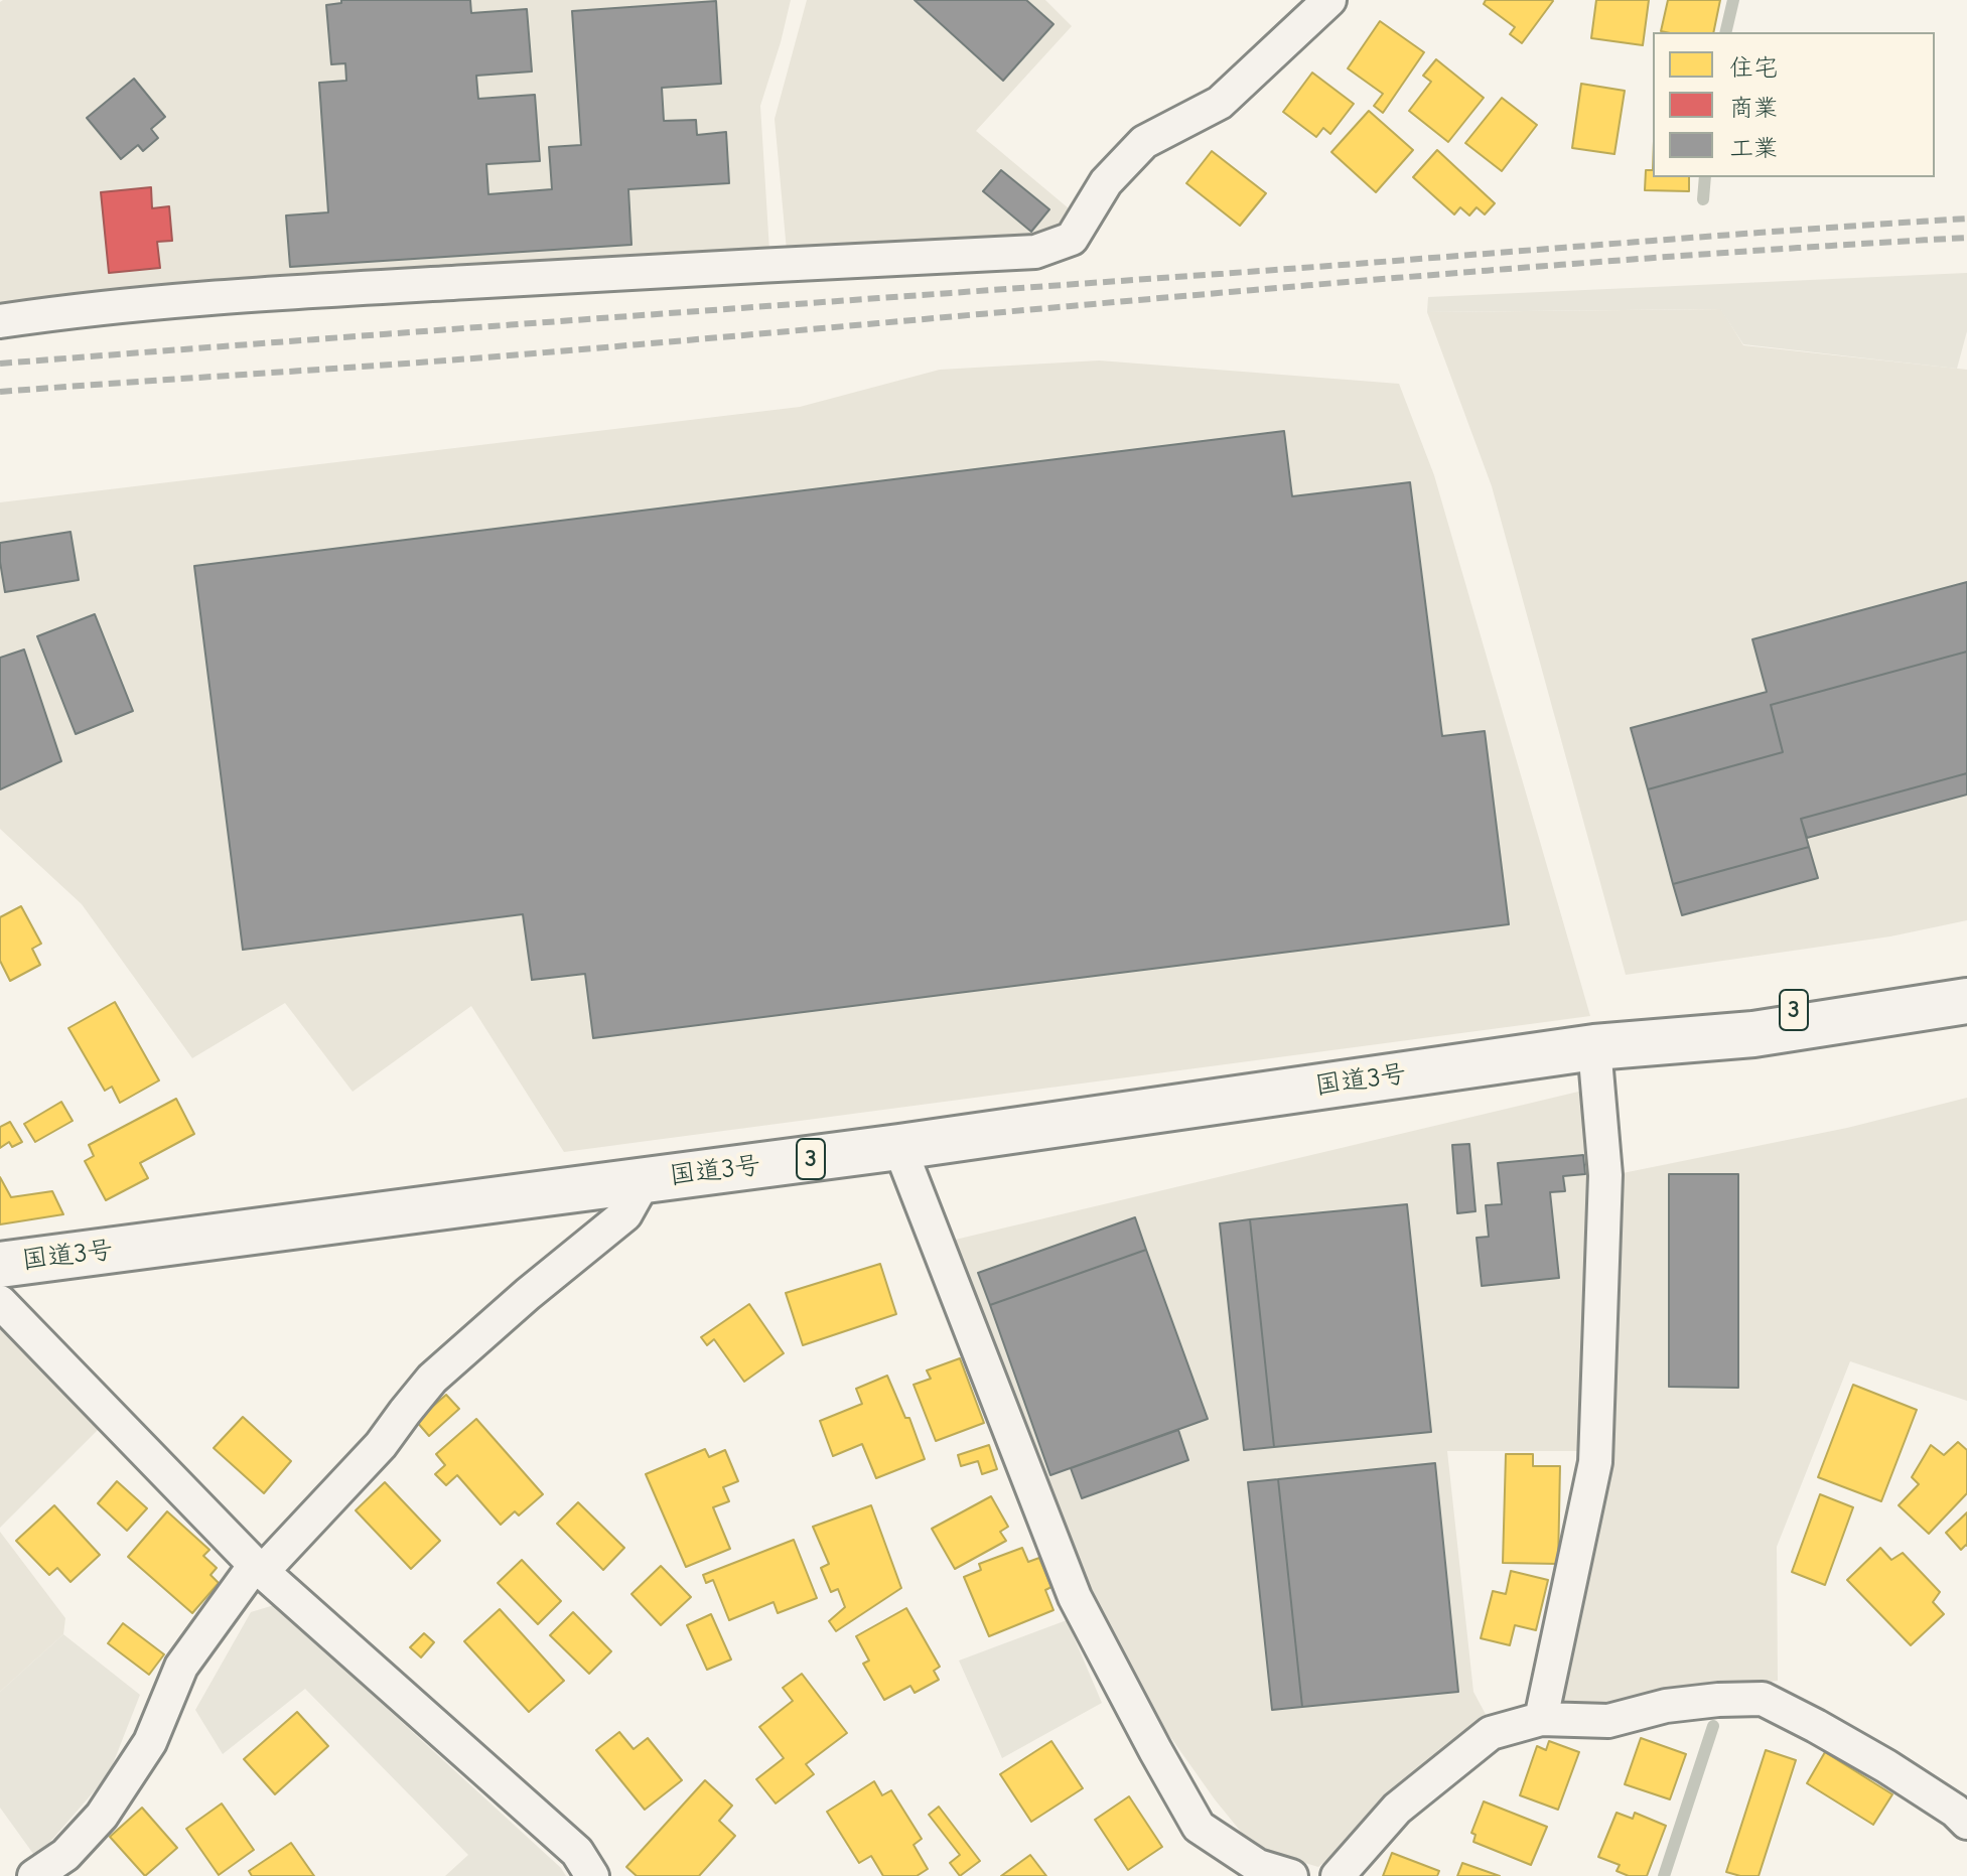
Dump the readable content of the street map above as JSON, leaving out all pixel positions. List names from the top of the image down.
{
  "streets": {
    "highway": ["3", "国道3号"]
  },
  "legend": ["住宅", "商業", "工業"]
}
